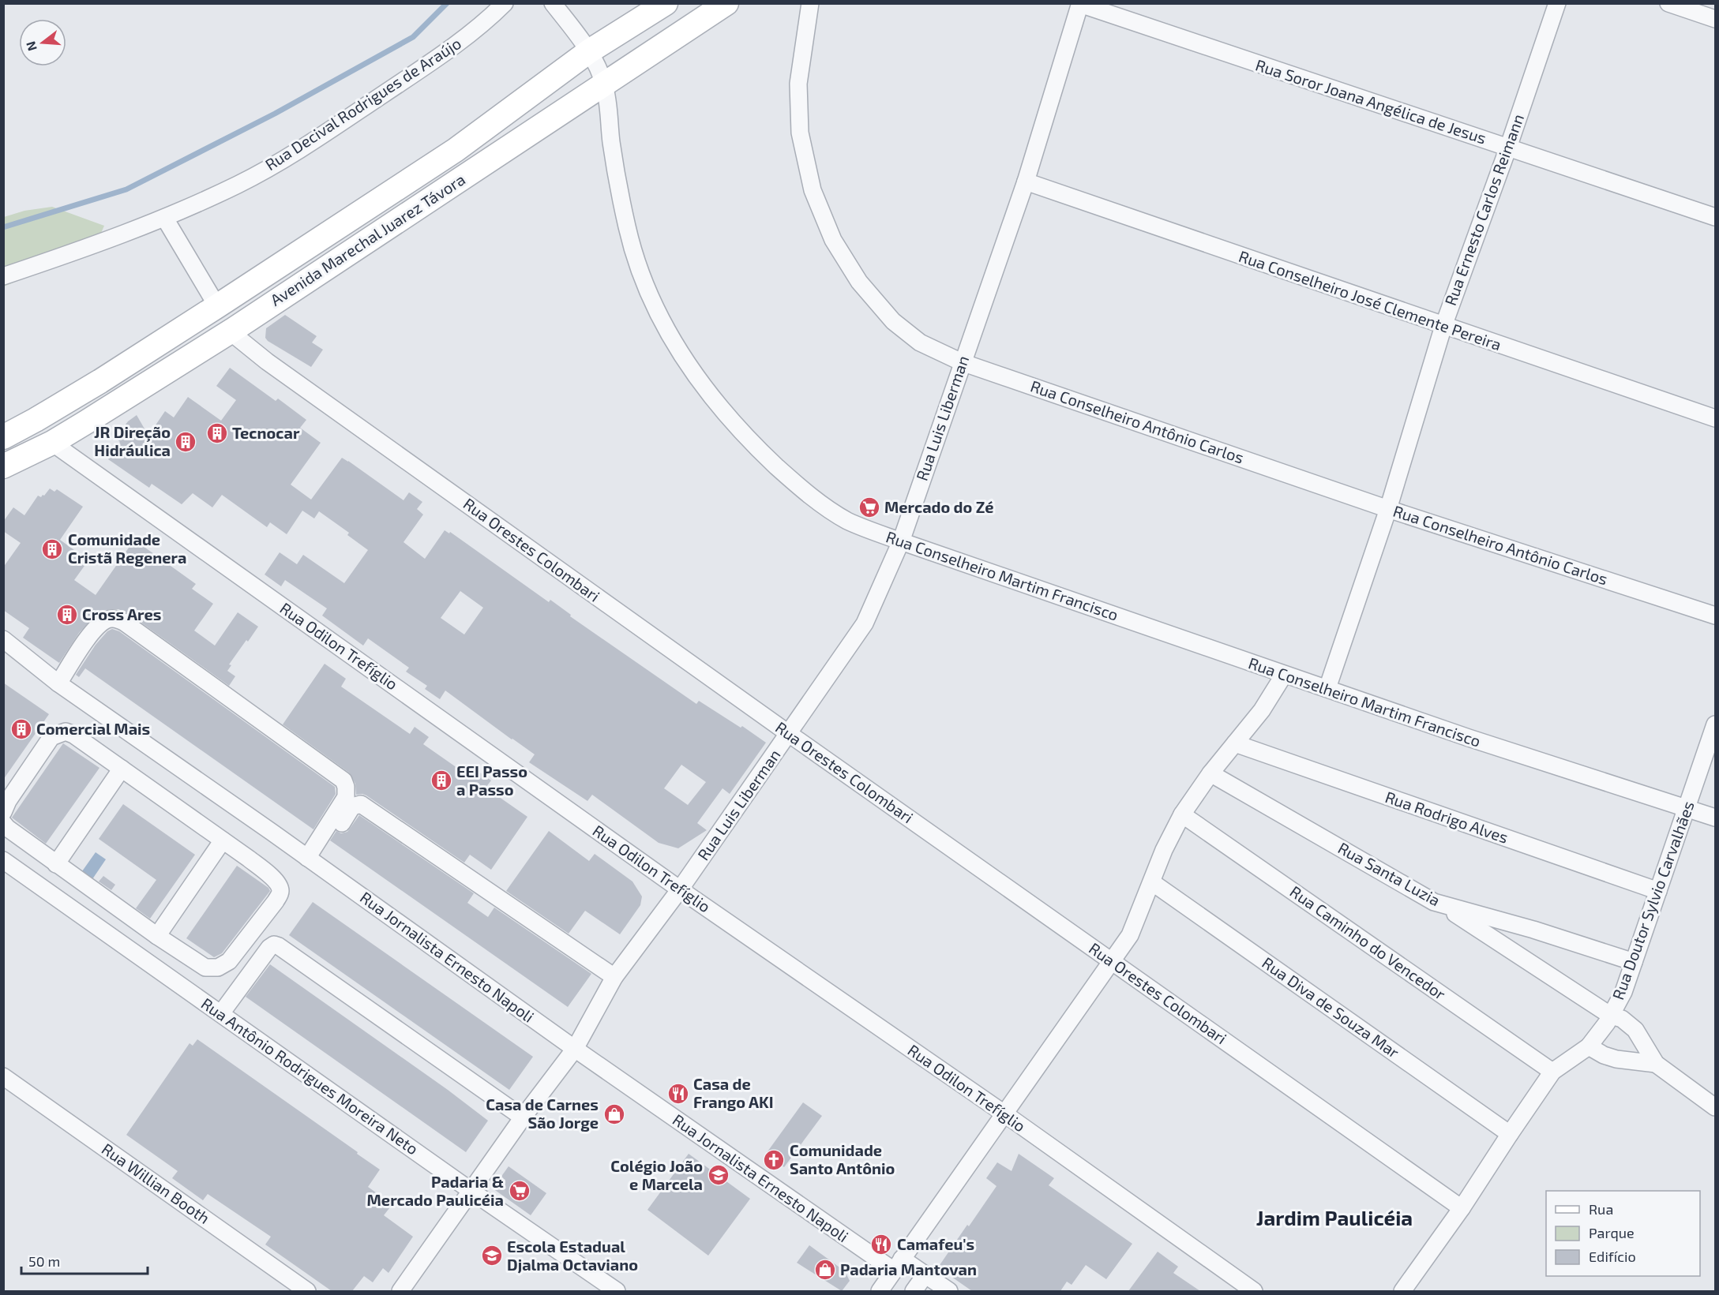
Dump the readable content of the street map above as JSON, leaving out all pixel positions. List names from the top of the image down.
{
  "streets": {
    "street": [
      "Rua Soror Joana Angélica de Jesus",
      "Rua Decival Rodrigues de Araújo",
      "Rua Ernesto Carlos Reimann",
      "Avenida Marechal Juarez Távora",
      "Rua Conselheiro José Clemente Pereira",
      "Rua Luis Liberman",
      "Rua Conselheiro Antônio Carlos",
      "Rua Orestes Colombari",
      "Rua Conselheiro Martim Francisco",
      "Rua Odilon Trefíglio",
      "Rua Rodrigo Alves",
      "Rua Santa Luzia",
      "Rua Doutor Sylvio Carvalhães",
      "Rua Caminho do Vencedor",
      "Rua Jornalista Ernesto Napoli",
      "Rua Diva de Souza Mar",
      "Rua Antônio Rodrigues Moreira Neto",
      "Rua Willian Booth"
    ]
  },
  "crossings": [
    ["Rua Soror Joana Angélica de Jesus", "Rua Ernesto Carlos Reimann"],
    ["Rua Soror Joana Angélica de Jesus", "Rua Luis Liberman"],
    ["Rua Ernesto Carlos Reimann", "Rua Conselheiro José Clemente Pereira"],
    ["Rua Ernesto Carlos Reimann", "Rua Conselheiro Antônio Carlos"],
    ["Rua Ernesto Carlos Reimann", "Rua Conselheiro Martim Francisco"],
    ["Avenida Marechal Juarez Távora", "Rua Orestes Colombari"],
    ["Avenida Marechal Juarez Távora", "Rua Conselheiro Martim Francisco"],
    ["Avenida Marechal Juarez Távora", "Rua Odilon Trefíglio"],
    ["Rua Conselheiro José Clemente Pereira", "Rua Luis Liberman"],
    ["Rua Luis Liberman", "Rua Conselheiro Antônio Carlos"],
    ["Rua Luis Liberman", "Rua Orestes Colombari"],
    ["Rua Luis Liberman", "Rua Conselheiro Martim Francisco"],
    ["Rua Luis Liberman", "Rua Odilon Trefíglio"],
    ["Rua Luis Liberman", "Rua Jornalista Ernesto Napoli"],
    ["Rua Luis Liberman", "Rua Antônio Rodrigues Moreira Neto"],
    ["Rua Orestes Colombari", "Rua Doutor Sylvio Carvalhães"],
    ["Rua Conselheiro Martim Francisco", "Rua Doutor Sylvio Carvalhães"],
    ["Rua Rodrigo Alves", "Rua Doutor Sylvio Carvalhães"],
    ["Rua Santa Luzia", "Rua Doutor Sylvio Carvalhães"],
    ["Rua Doutor Sylvio Carvalhães", "Rua Caminho do Vencedor"],
    ["Rua Doutor Sylvio Carvalhães", "Rua Diva de Souza Mar"]
  ],
  "districts": ["Jardim Paulicéia"],
  "places": {
    "building": [
      "Tecnocar",
      "JR Direção Hidráulica",
      "Comunidade Cristã Regenera",
      "Cross Ares",
      "Comercial Mais",
      "EEI Passo a Passo"
    ],
    "supermarket": ["Mercado do Zé", "Padaria & Mercado Paulicéia"],
    "restaurant": ["Casa de Frango AKI", "Camafeu's"],
    "shop": ["Casa de Carnes São Jorge", "Padaria Mantovan"],
    "church": ["Comunidade Santo Antônio"],
    "school or university": ["Colégio João e Marcela", "Escola Estadual Djalma Octaviano"]
  },
  "legend": ["Rua", "Parque", "Edifício"],
  "scale_bar": "50 m",
  "north": "left"
}
